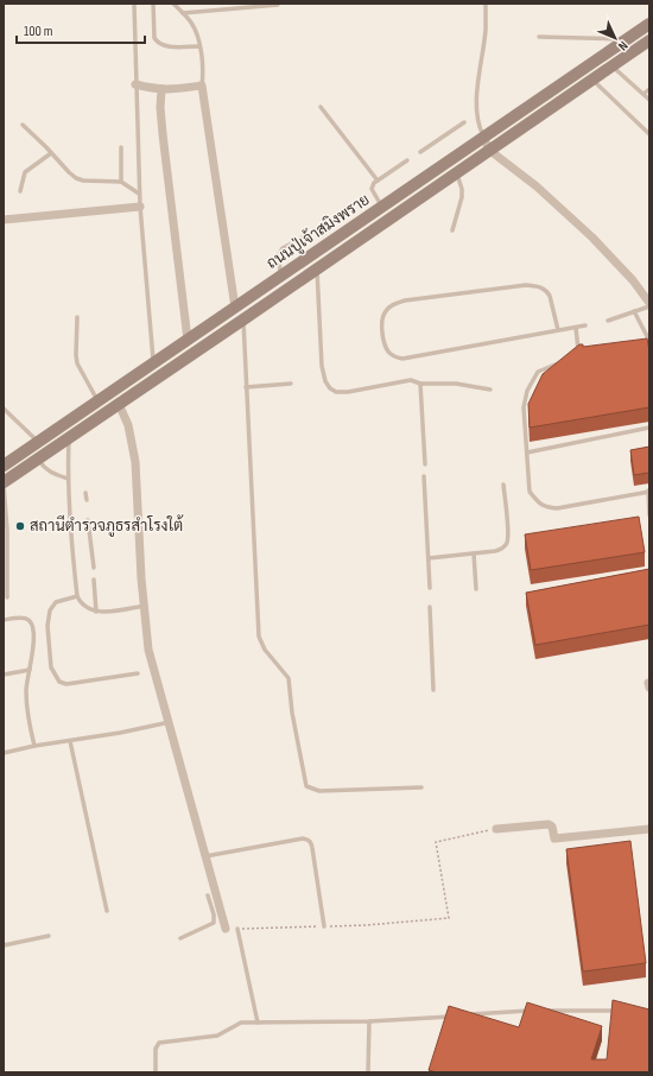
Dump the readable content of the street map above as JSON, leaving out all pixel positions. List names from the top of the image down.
{
  "streets": {
    "main road": ["ถนนปู่เจ้าสมิงพราย"]
  },
  "places": ["สถานีตำรวจภูธรสำโรงใต้"],
  "scale_bar": "100 m",
  "north": "bottom right"
}
